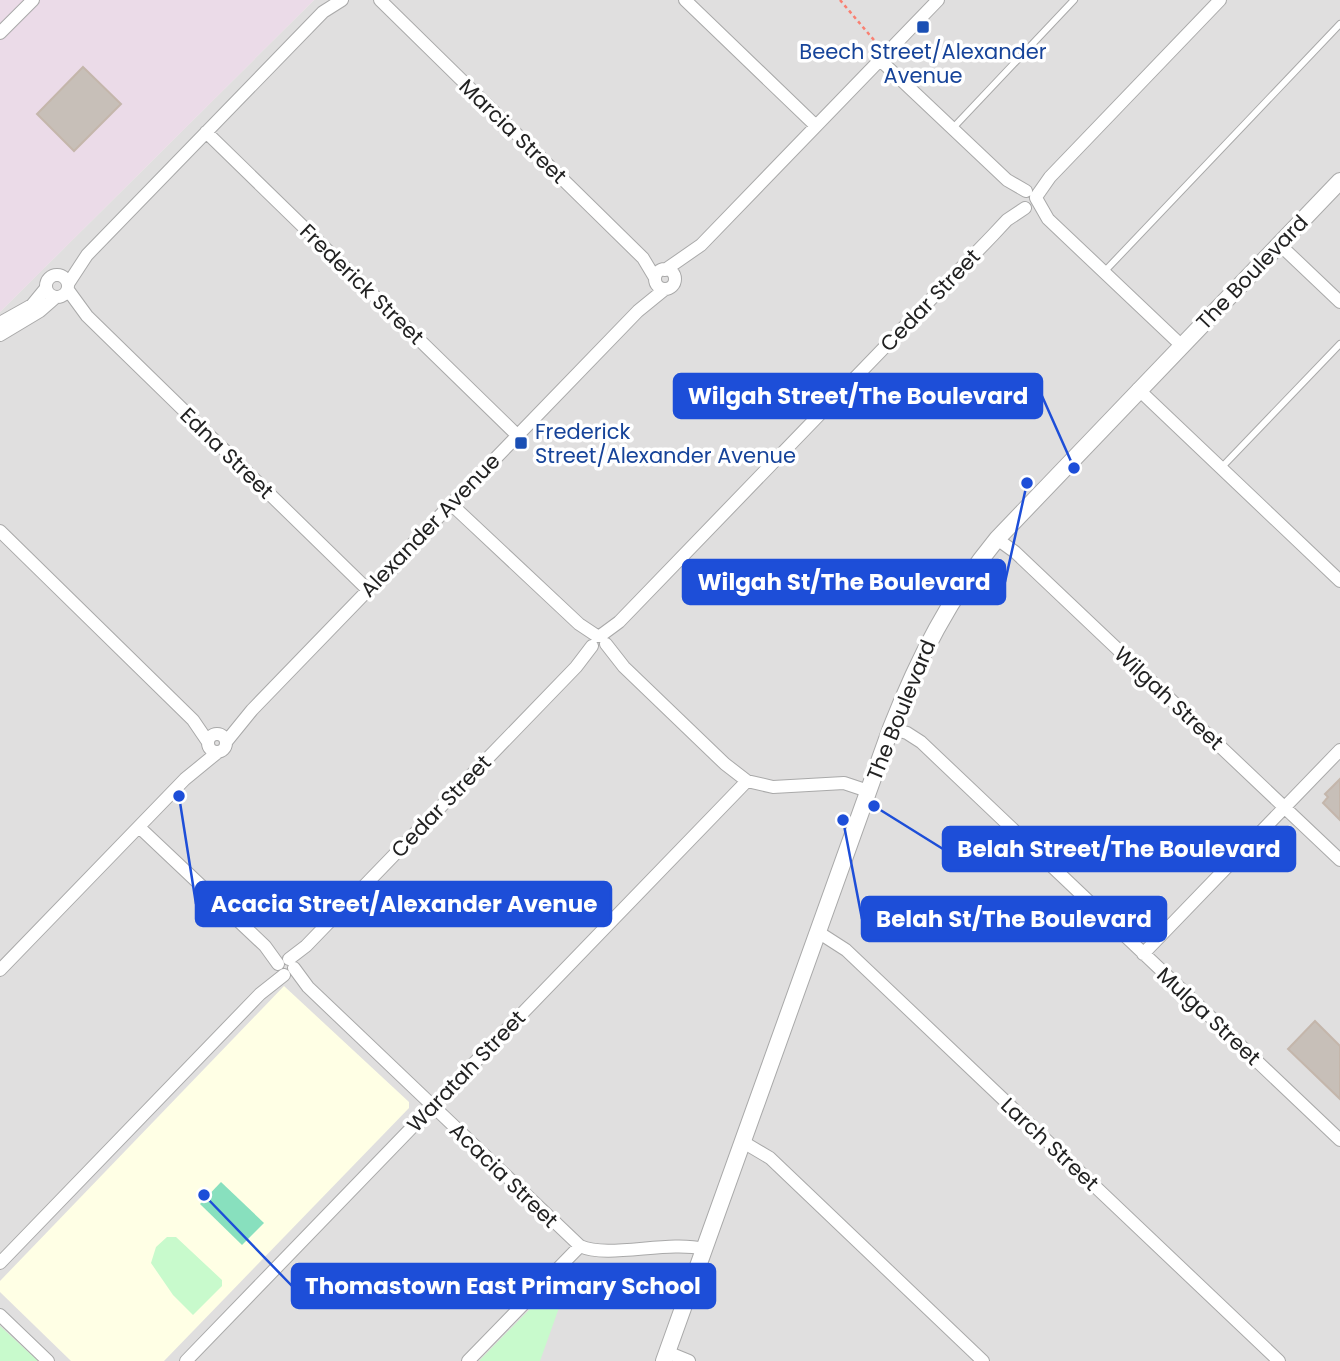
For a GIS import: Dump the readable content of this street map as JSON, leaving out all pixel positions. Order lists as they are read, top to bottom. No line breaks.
{"streets":{"street":["Marcia Street","The Boulevard","Frederick Street","Cedar Street","Edna Street","Alexander Avenue","Wilgah Street","Mulga Street","Waratah Street","Larch Street","Acacia Street"]},"crossings":[["Marcia Street","Alexander Avenue"],["The Boulevard","Wilgah Street"],["The Boulevard","Mulga Street"],["The Boulevard","Larch Street"],["Frederick Street","Alexander Avenue"],["Cedar Street","Acacia Street"],["Edna Street","Alexander Avenue"],["Alexander Avenue","Acacia Street"],["Waratah Street","Acacia Street"]],"places":{"transit":["Beech Street/Alexander Avenue","Frederick Street/Alexander Avenue"],"other":["Wilgah Street/The Boulevard","Wilgah St/The Boulevard","Acacia Street/Alexander Avenue","Belah Street/The Boulevard","Belah St/The Boulevard","Thomastown East Primary School"]}}
